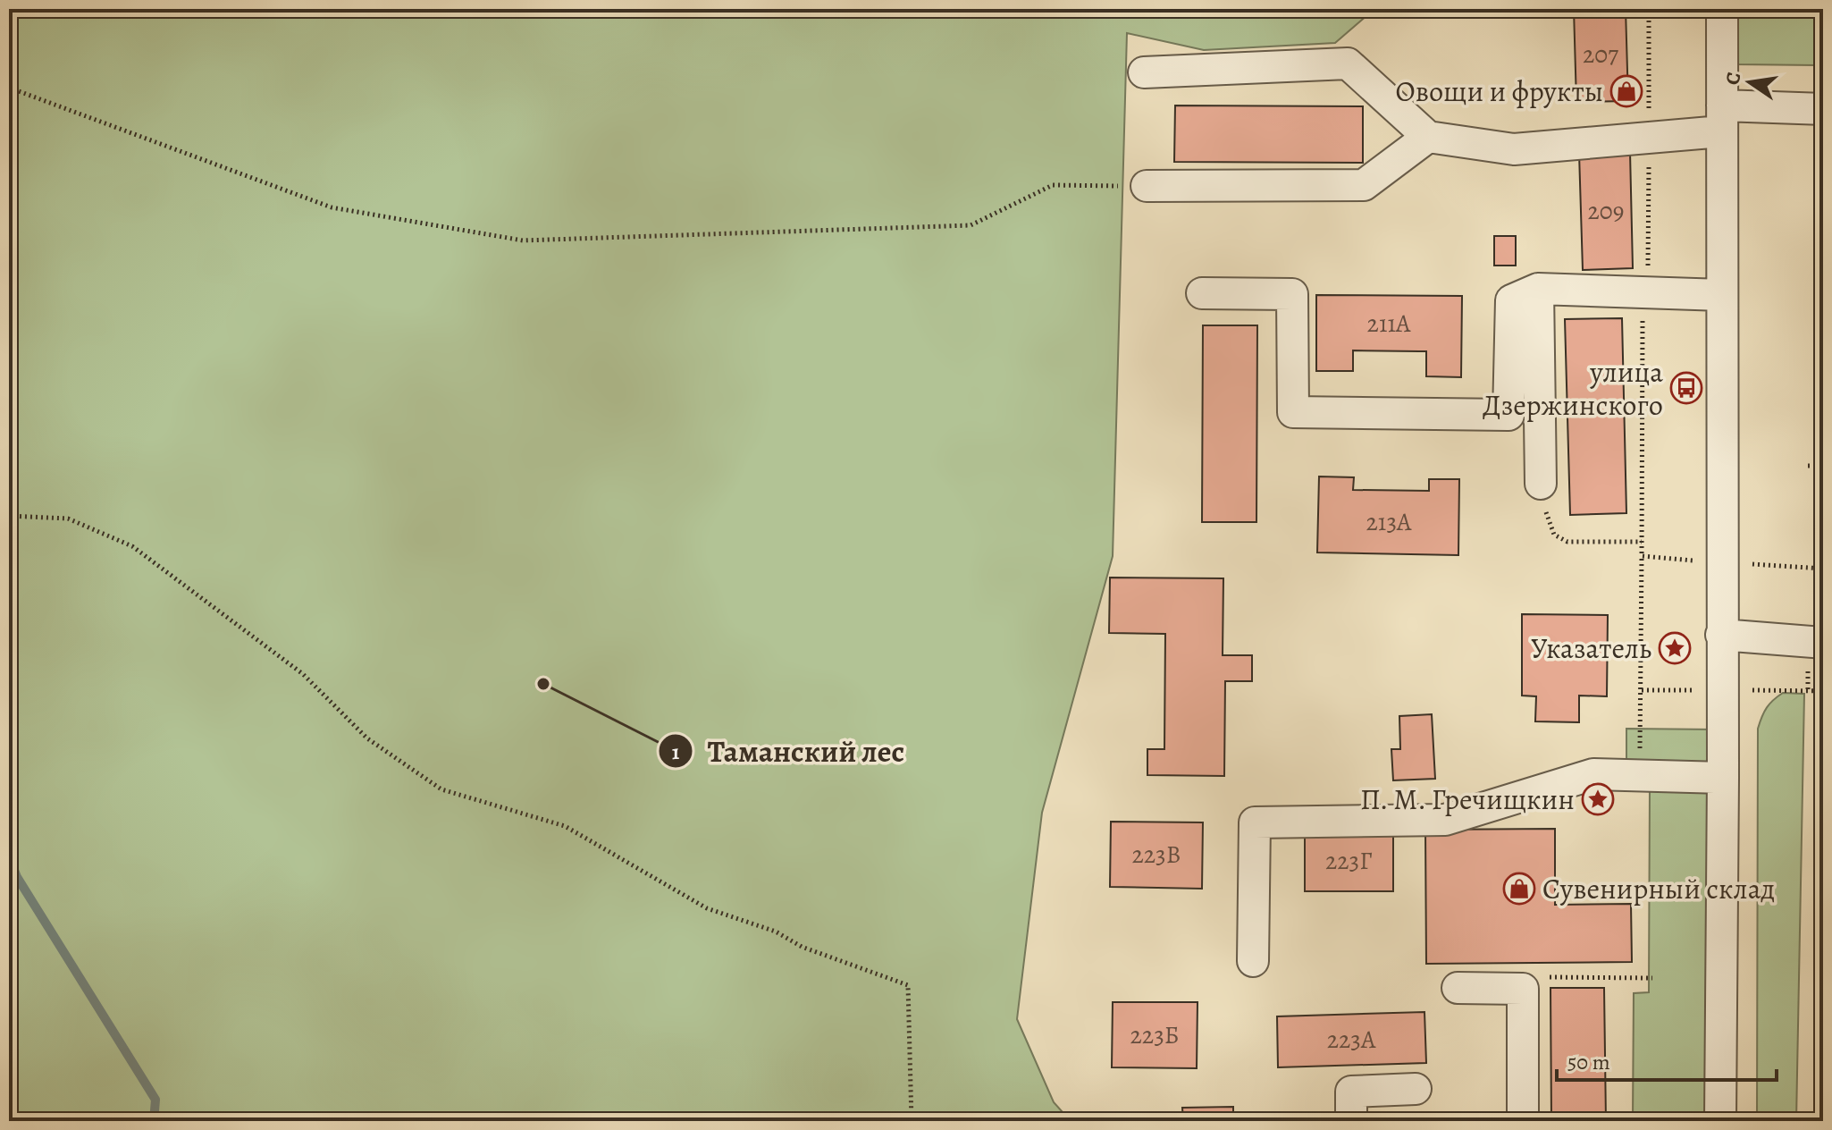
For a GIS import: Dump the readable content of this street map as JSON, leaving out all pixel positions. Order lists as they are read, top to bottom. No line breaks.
{"places":{"shop":["Овощи и фрукты","Сувенирный склад"],"bus stop":["улица Дзержинского"],"place":["Указатель","П. М. Гречищкин"],"other":["Таманский лес"]},"house_numbers":["207","209","211А","213А","223В","223Г","223Б","223А"],"scale_bar":"50 m","north":"left"}
